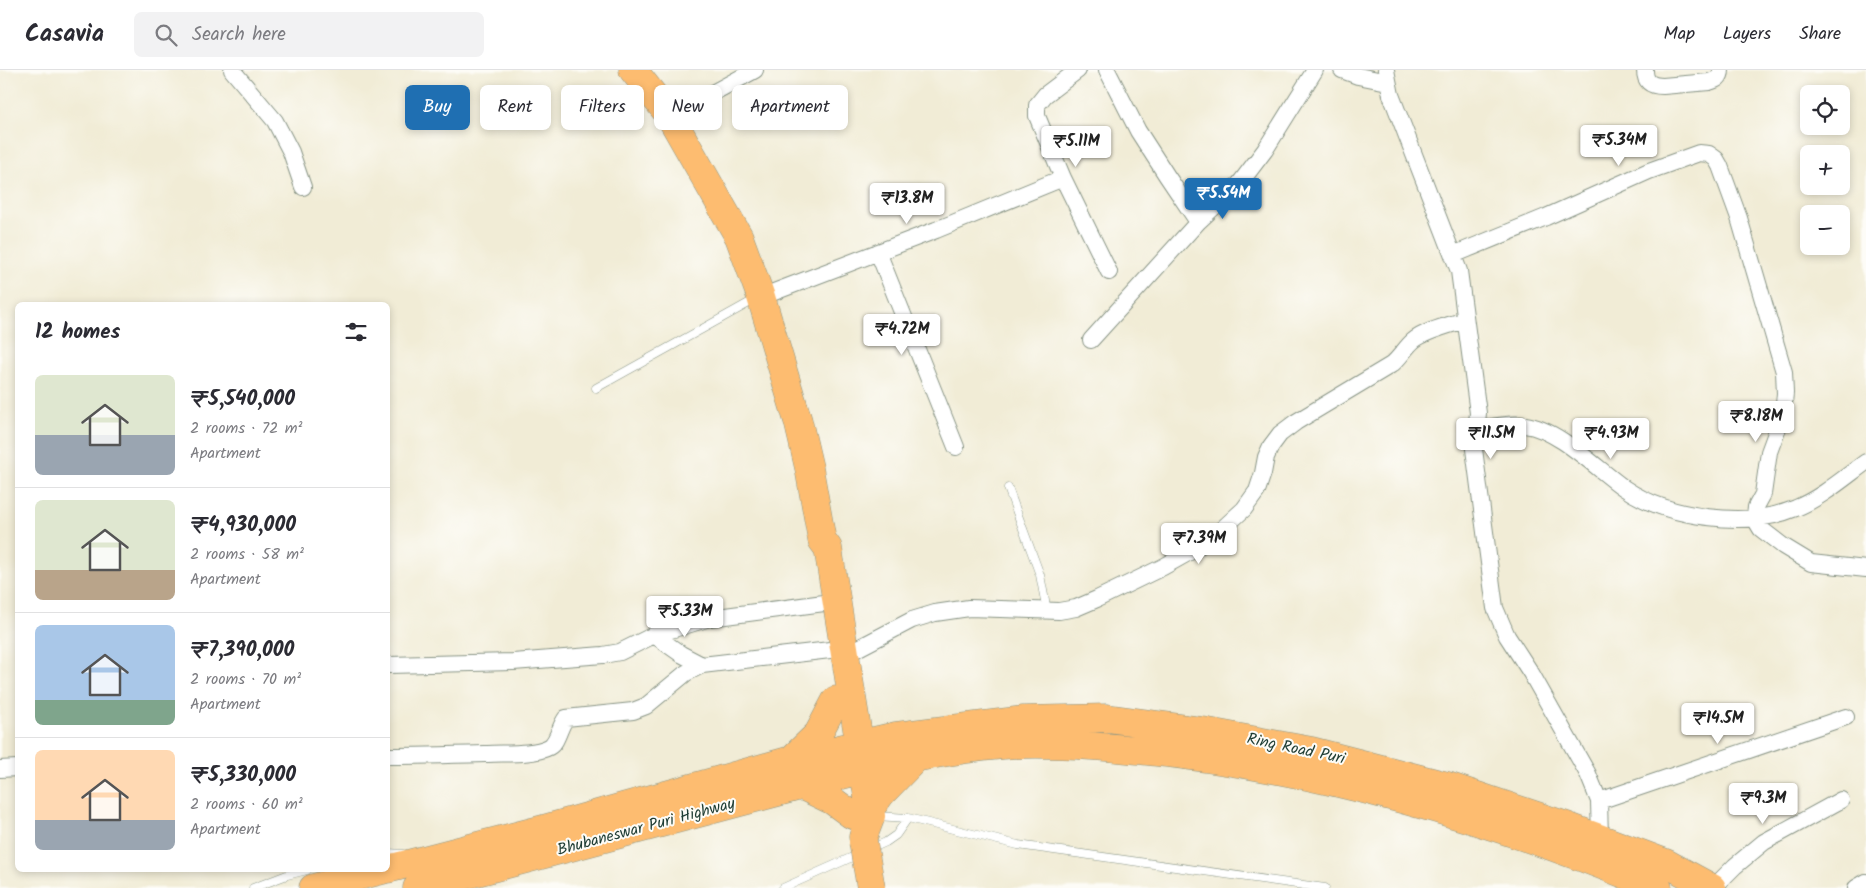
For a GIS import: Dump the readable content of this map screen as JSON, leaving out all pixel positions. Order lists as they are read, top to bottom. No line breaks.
{"streets":{"highway":["Ring Road Puri","Bhubaneswar Puri Highway"]},"crossings":[["Ring Road Puri","Bhubaneswar Puri Highway"]],"page":{"header":"Casavia","search":"Search here","nav":["Map","Layers","Share"],"map_buttons":["+","−"],"chip":["Buy","Rent","Filters","New","Apartment"],"price":["₹5.34M","₹5.11M","₹5.54M","₹13.8M","₹4.72M","₹8.18M","₹11.5M","₹4.93M","₹7.39M","₹5.33M","₹14.5M","₹9.3M"],"heading":"12 homes","list":[{"name":"₹5,540,000","note":"2 rooms · 72 m² · Apartment"},{"name":"₹4,930,000","note":"2 rooms · 58 m² · Apartment"},{"name":"₹7,390,000","note":"2 rooms · 70 m² · Apartment"},{"name":"₹5,330,000","note":"2 rooms · 60 m² · Apartment"}]}}
